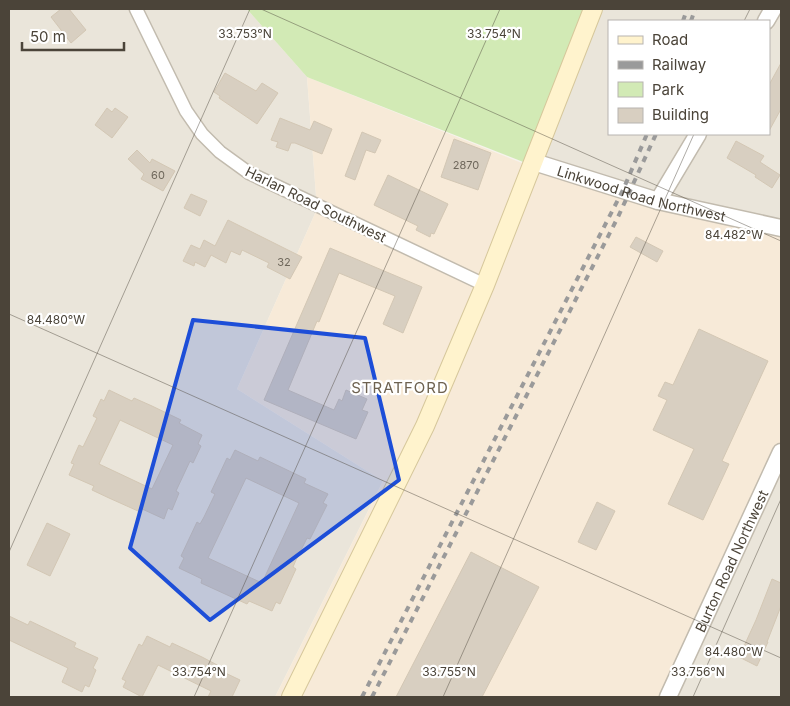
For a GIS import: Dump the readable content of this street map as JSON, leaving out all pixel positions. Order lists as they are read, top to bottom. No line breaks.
{"streets":{"street":["Linkwood Road Northwest","Harlan Road Southwest","Burton Road Northwest"]},"districts":["STRATFORD"],"house_numbers":["2870","60","32"],"legend":["Road","Railway","Park","Building"],"scale_bar":"50 m","coordinates":["33.753°N","33.754°N","84.482°W","84.480°W","33.755°N","33.756°N"]}
